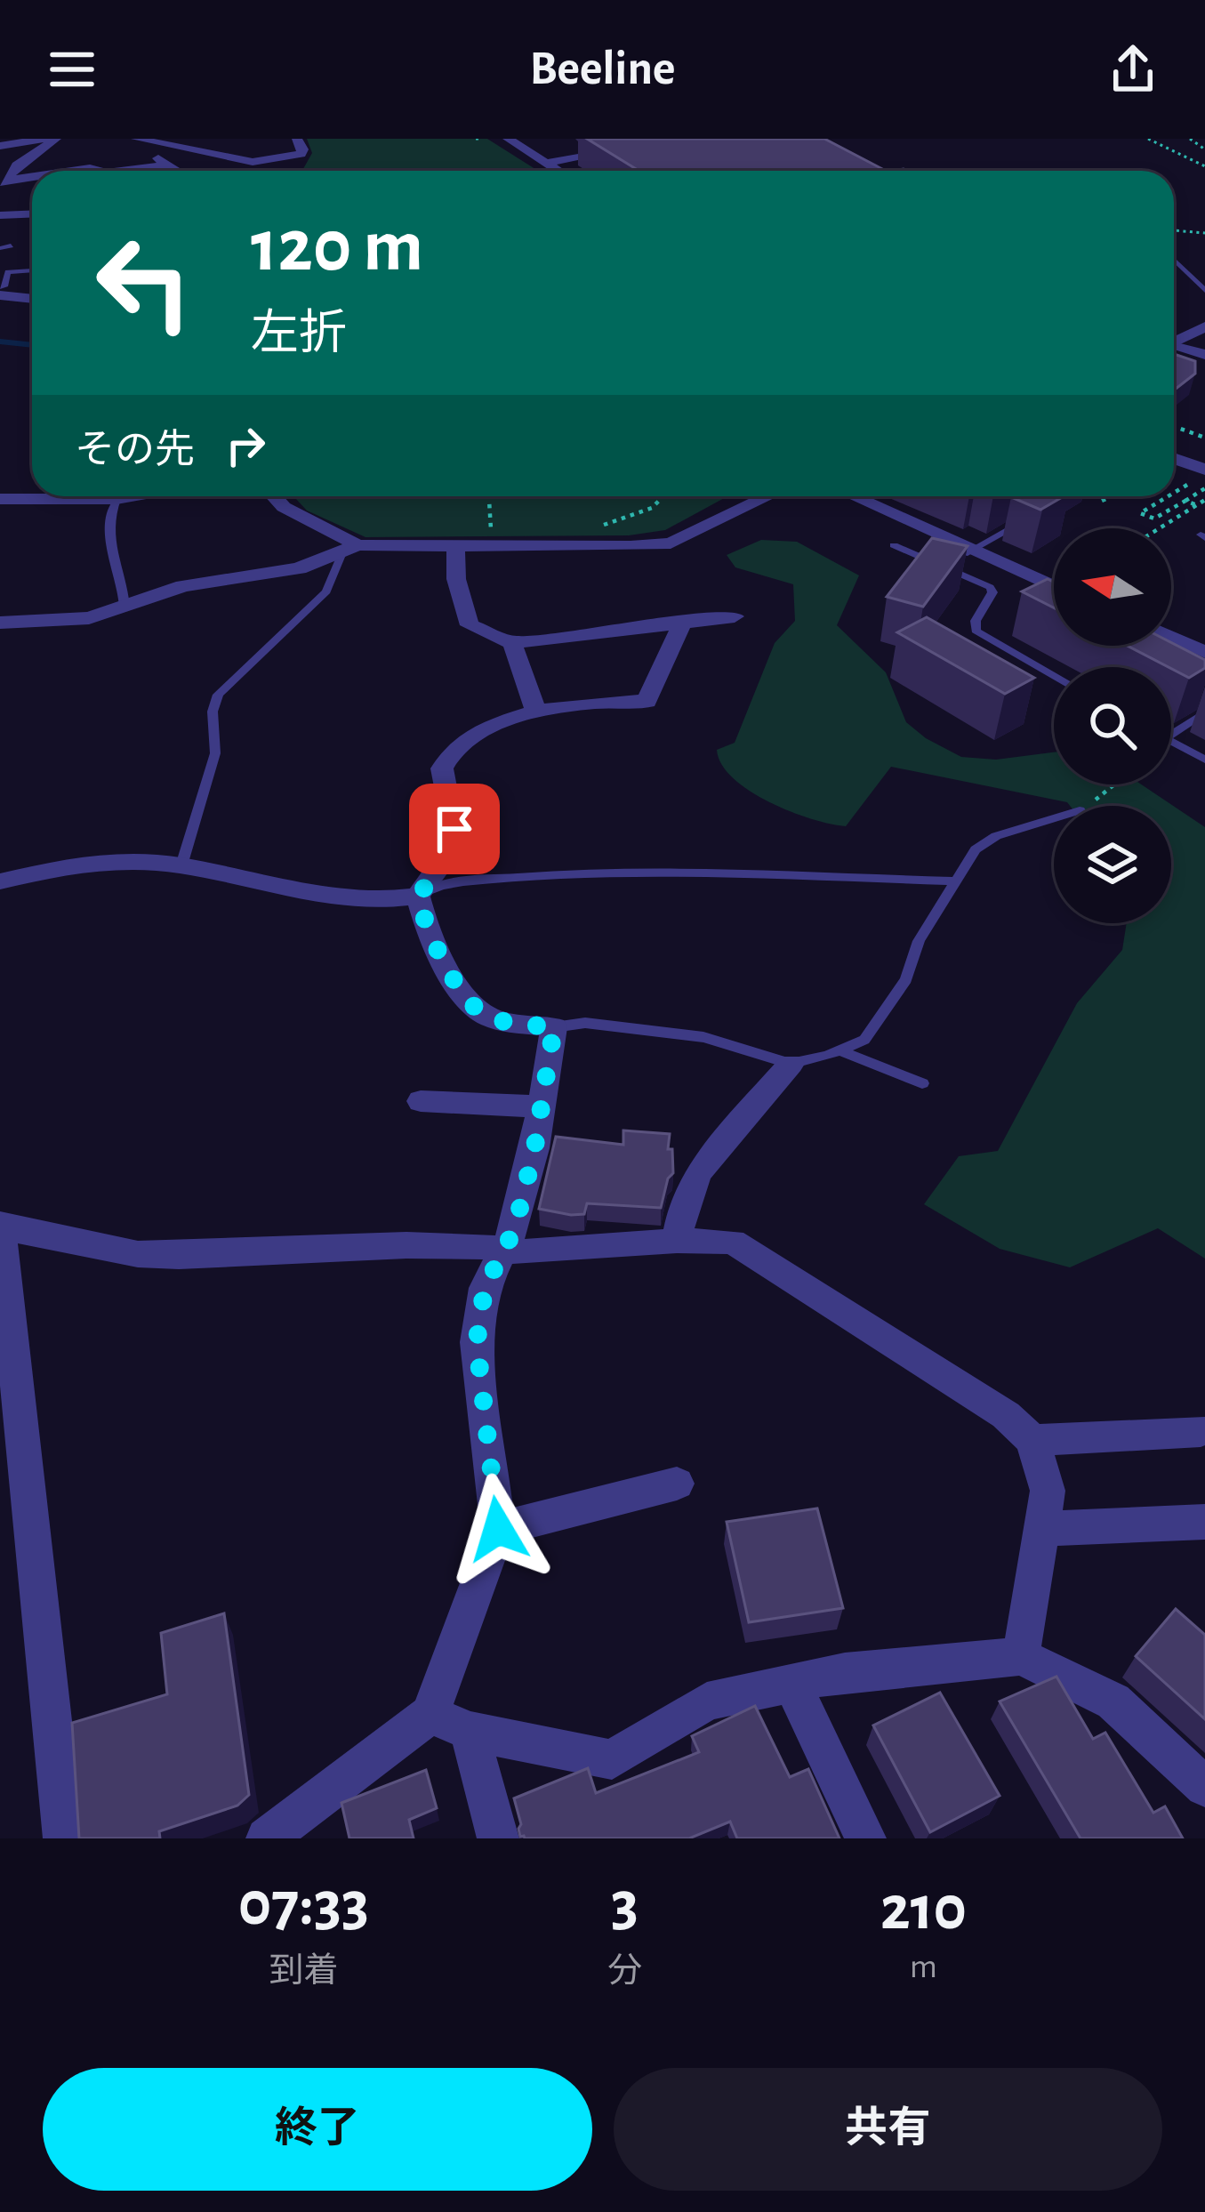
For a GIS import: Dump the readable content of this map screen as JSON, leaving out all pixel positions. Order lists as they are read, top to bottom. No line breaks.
{"north":"left","page":{"header":"Beeline","turn":["120 m","左折"],"then":"その先","eta":["07:33","到着","3","分","210","m"],"buttons":["終了","共有"]}}
